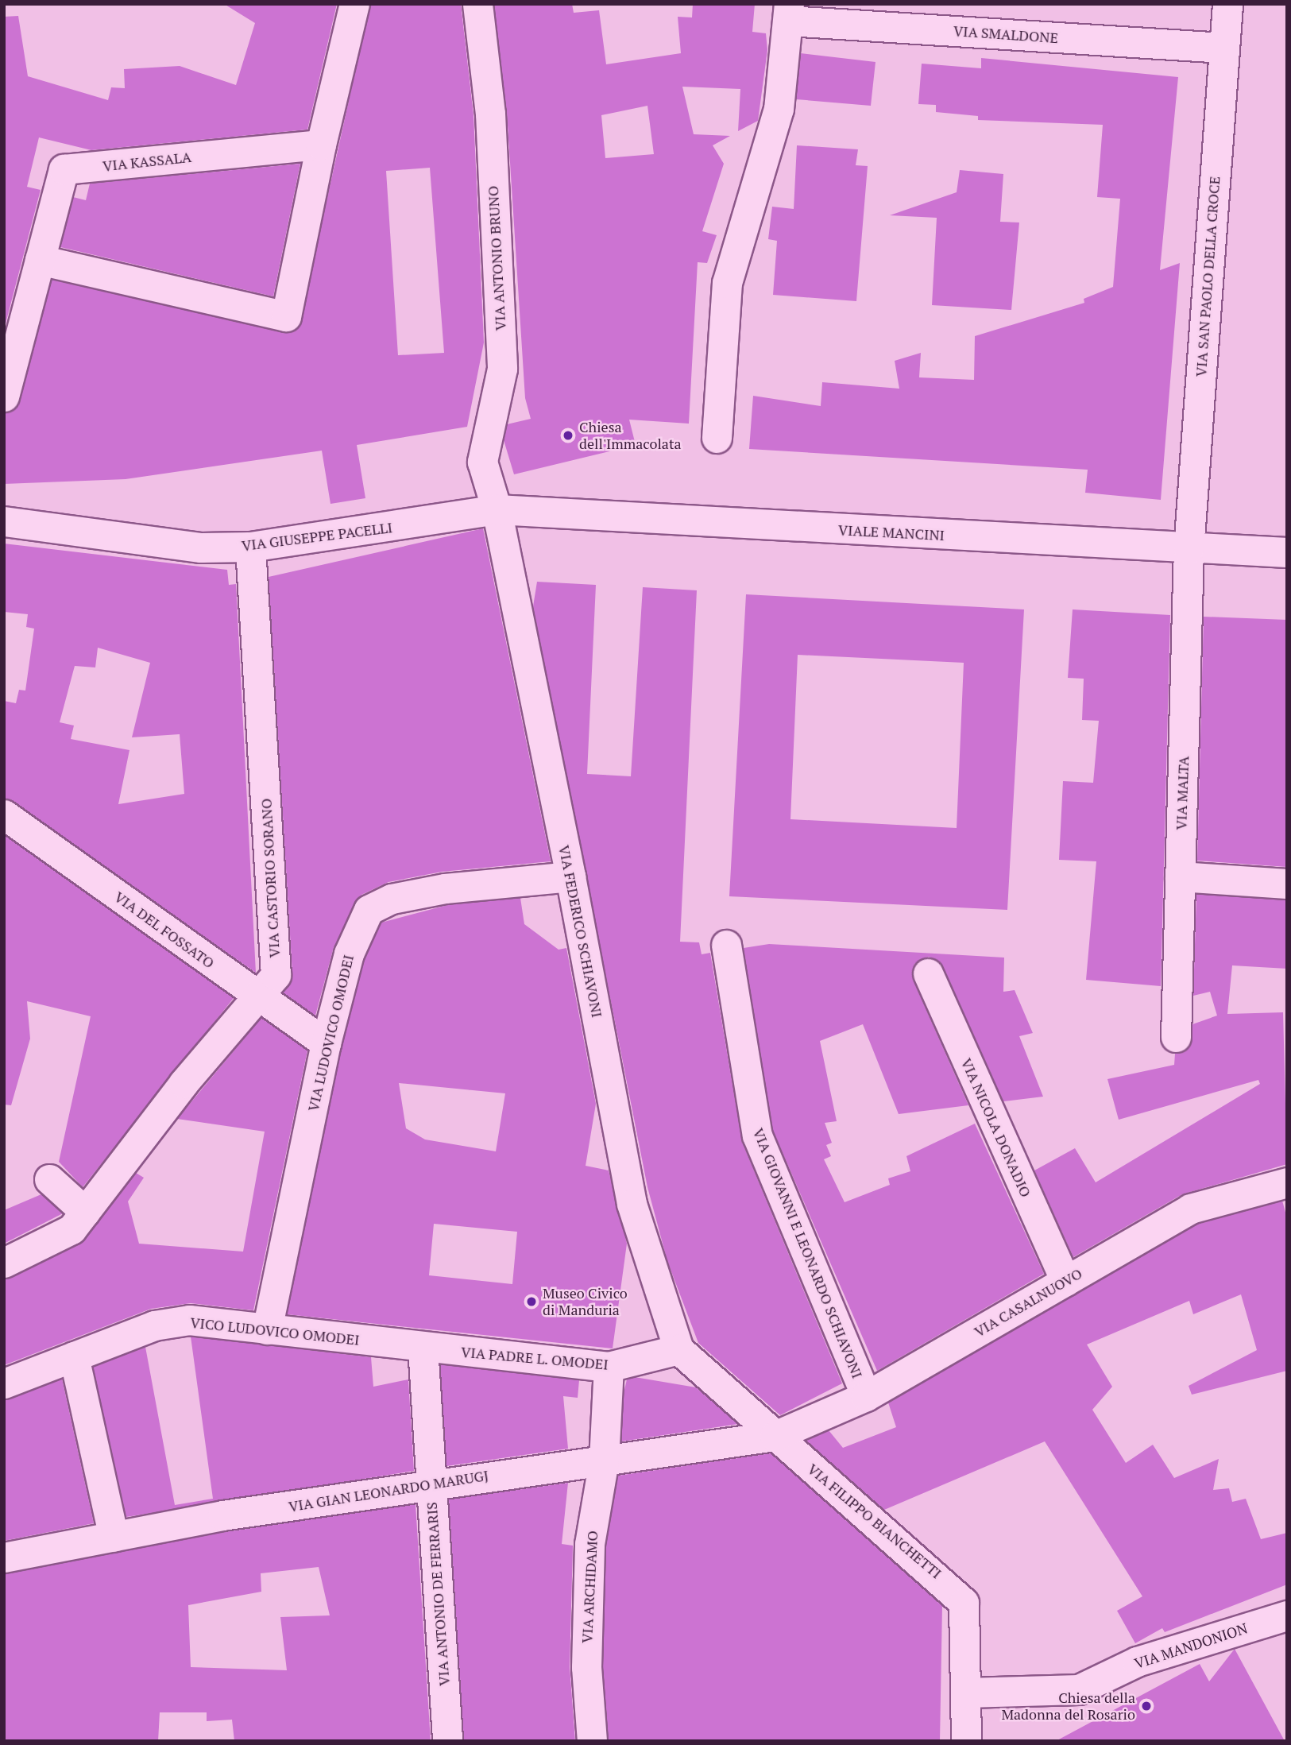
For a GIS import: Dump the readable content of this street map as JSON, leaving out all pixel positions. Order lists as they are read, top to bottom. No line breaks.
{"streets":{"street":["VIA SMALDONE","VIA KASSALA","VIA ANTONIO BRUNO","VIA SAN PAOLO DELLA CROCE","VIALE MANCINI","VIA GIUSEPPE PACELLI","VIA MALTA","VIA CASTORIO SORANO","VIA DEL FOSSATO","VIA FEDERICO SCHIAVONI","VIA LUDOVICO OMODEI","VIA NICOLA DONADIO","VIA GIOVANNI E LEONARDO SCHIAVONI","VIA CASALNUOVO","VICO LUDOVICO OMODEI","VIA PADRE L. OMODEI","VIA GIAN LEONARDO MARUGJ","VIA FILIPPO BIANCHETTI","VIA ARCHIDAMO","VIA ANTONIO DE FERRARIS","VIA MANDONION"]},"crossings":[["VIA SMALDONE","VIA SAN PAOLO DELLA CROCE"],["VIA ANTONIO BRUNO","VIALE MANCINI"],["VIA ANTONIO BRUNO","VIA GIUSEPPE PACELLI"],["VIA ANTONIO BRUNO","VIA FEDERICO SCHIAVONI"],["VIA SAN PAOLO DELLA CROCE","VIALE MANCINI"],["VIA SAN PAOLO DELLA CROCE","VIA MALTA"],["VIALE MANCINI","VIA GIUSEPPE PACELLI"],["VIALE MANCINI","VIA MALTA"],["VIALE MANCINI","VIA FEDERICO SCHIAVONI"],["VIA GIUSEPPE PACELLI","VIA CASTORIO SORANO"],["VIA GIUSEPPE PACELLI","VIA FEDERICO SCHIAVONI"],["VIA CASTORIO SORANO","VIA DEL FOSSATO"],["VIA DEL FOSSATO","VIA LUDOVICO OMODEI"],["VIA FEDERICO SCHIAVONI","VIA LUDOVICO OMODEI"],["VIA FEDERICO SCHIAVONI","VIA PADRE L. OMODEI"],["VIA FEDERICO SCHIAVONI","VIA FILIPPO BIANCHETTI"],["VIA LUDOVICO OMODEI","VICO LUDOVICO OMODEI"],["VIA NICOLA DONADIO","VIA CASALNUOVO"],["VIA GIOVANNI E LEONARDO SCHIAVONI","VIA CASALNUOVO"],["VIA CASALNUOVO","VIA GIAN LEONARDO MARUGJ"],["VIA CASALNUOVO","VIA FILIPPO BIANCHETTI"],["VICO LUDOVICO OMODEI","VIA PADRE L. OMODEI"],["VICO LUDOVICO OMODEI","VIA ANTONIO DE FERRARIS"],["VIA PADRE L. OMODEI","VIA FILIPPO BIANCHETTI"],["VIA PADRE L. OMODEI","VIA ARCHIDAMO"],["VIA PADRE L. OMODEI","VIA ANTONIO DE FERRARIS"],["VIA GIAN LEONARDO MARUGJ","VIA FILIPPO BIANCHETTI"],["VIA GIAN LEONARDO MARUGJ","VIA ARCHIDAMO"],["VIA GIAN LEONARDO MARUGJ","VIA ANTONIO DE FERRARIS"],["VIA FILIPPO BIANCHETTI","VIA MANDONION"]],"places":["Chiesa dell'Immacolata","Museo Civico di Manduria","Chiesa della Madonna del Rosario"]}
